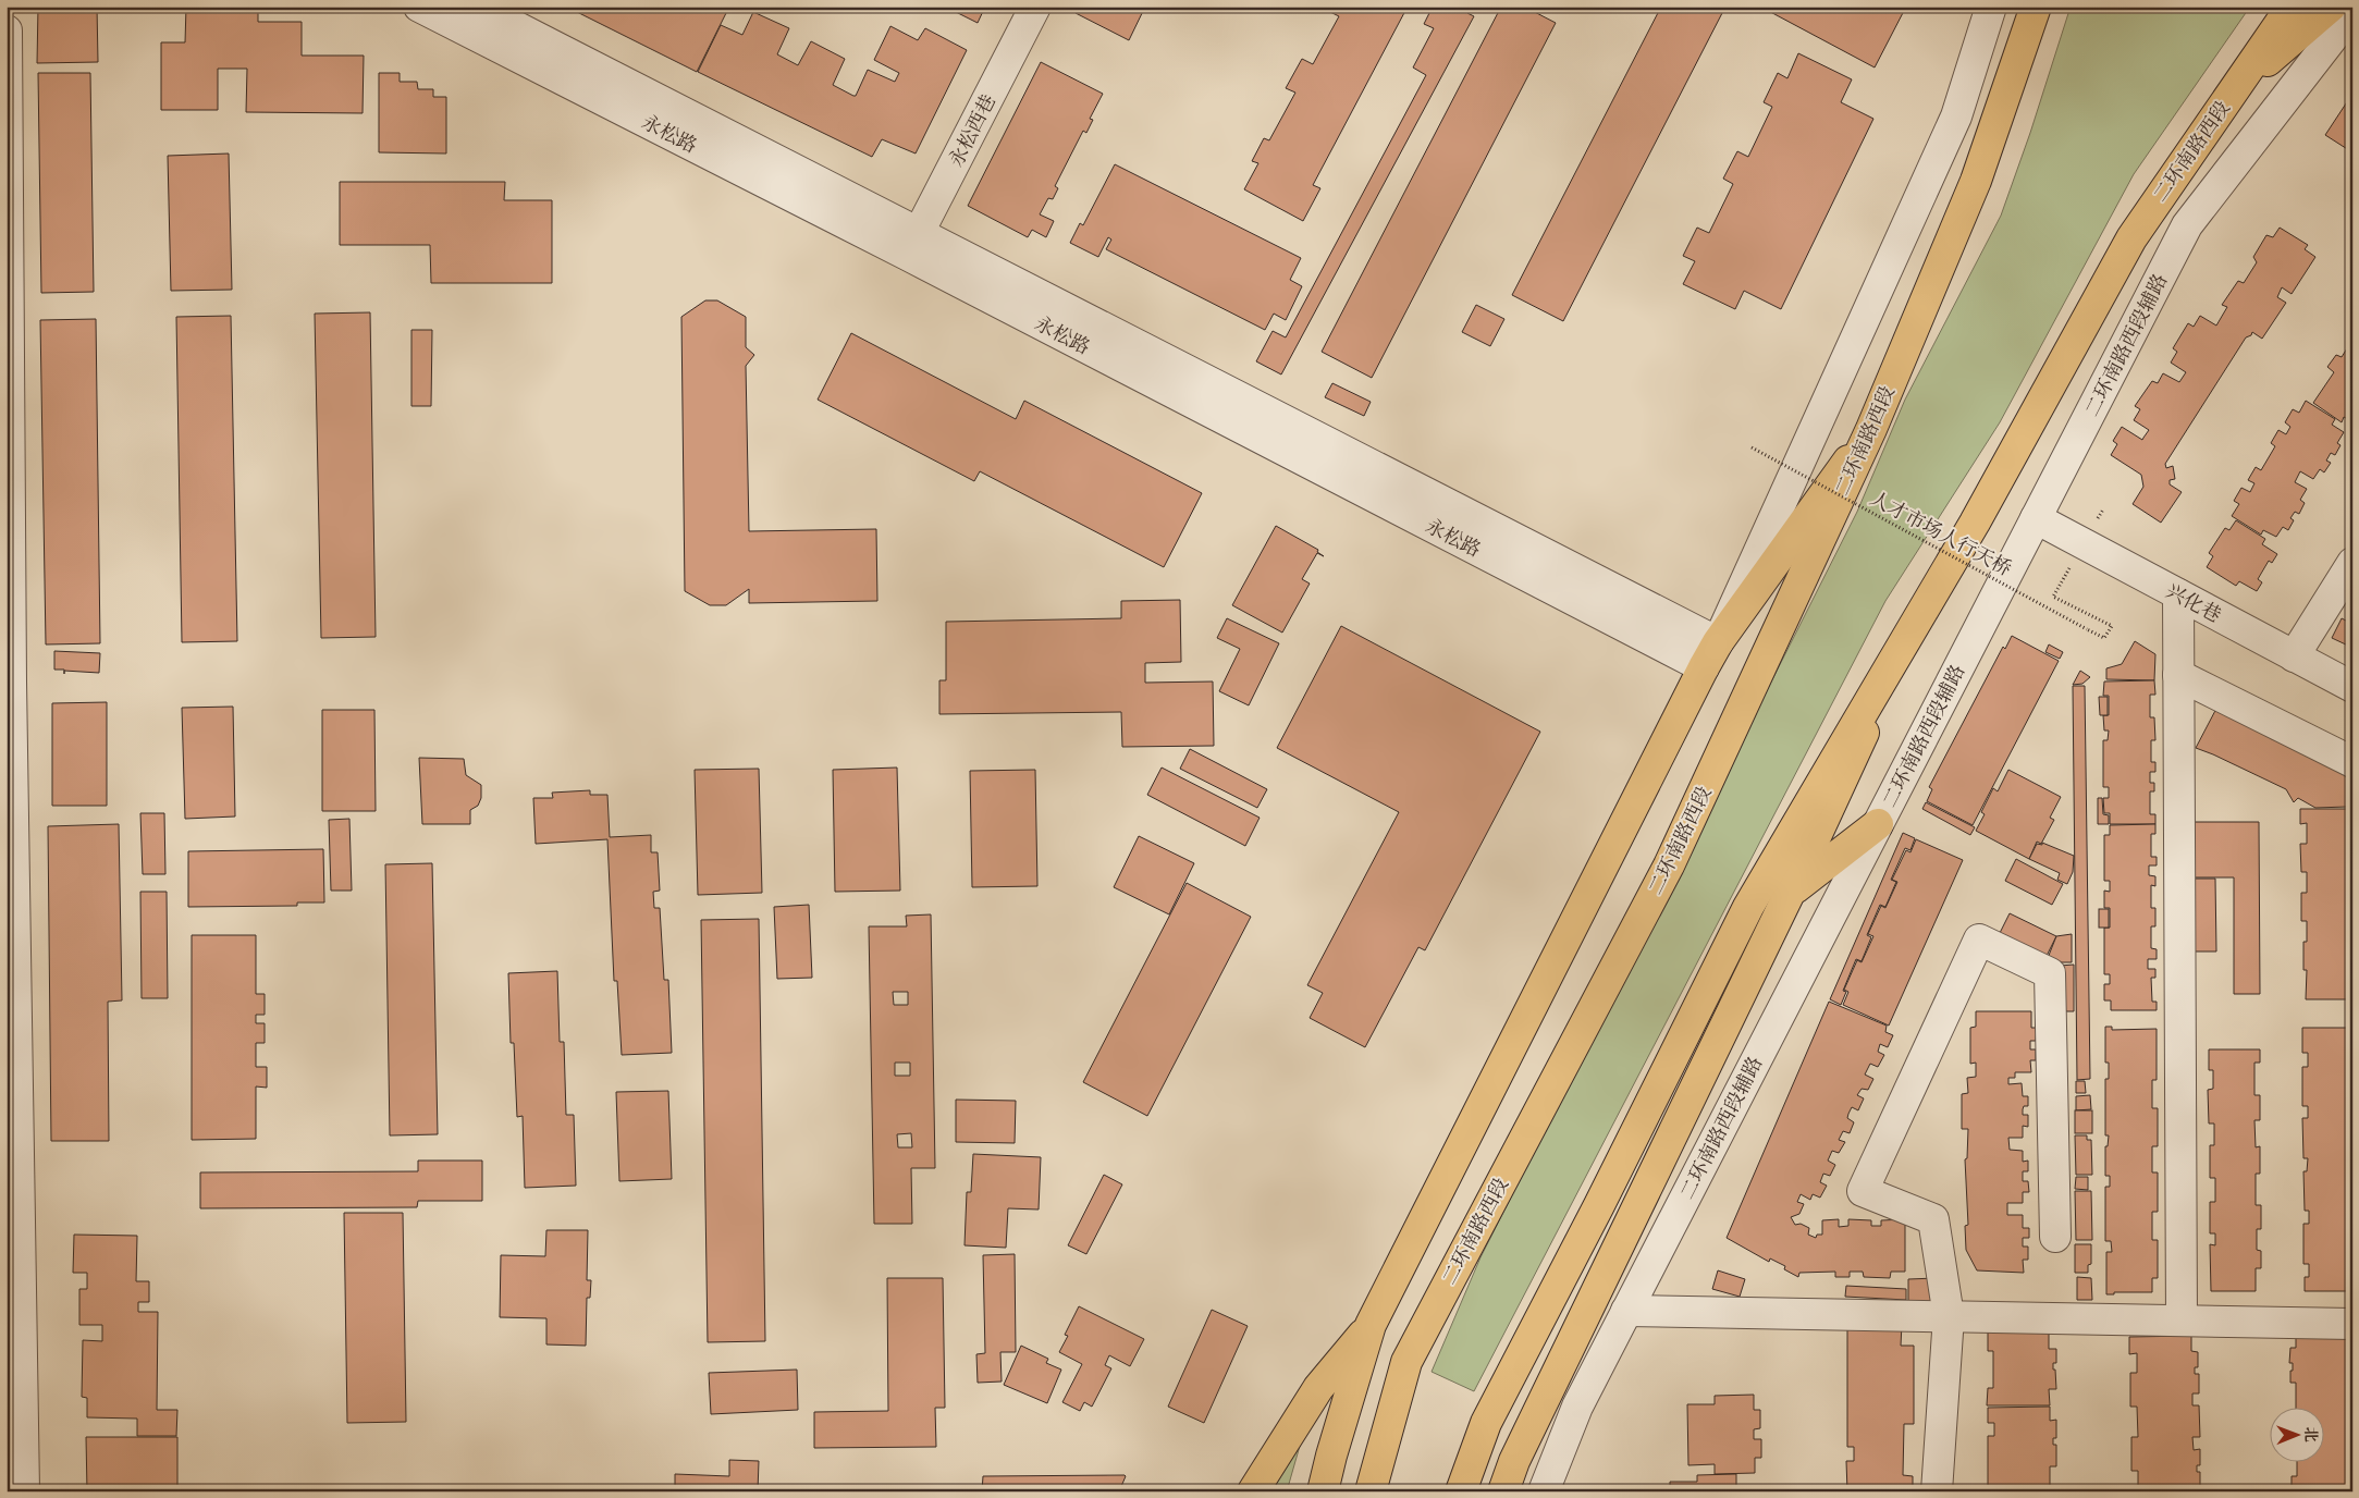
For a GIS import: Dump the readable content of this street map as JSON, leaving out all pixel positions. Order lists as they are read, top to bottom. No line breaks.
{"streets":{"main road":["二环南路西段"],"street":["永松西巷","永松路","二环南路西段辅路","兴化巷"],"path":["人才市场人行天桥"]},"crossings":[["永松西巷","永松路"],["二环南路西段辅路","兴化巷"],["人才市场人行天桥","兴化巷"]],"north":"right"}
